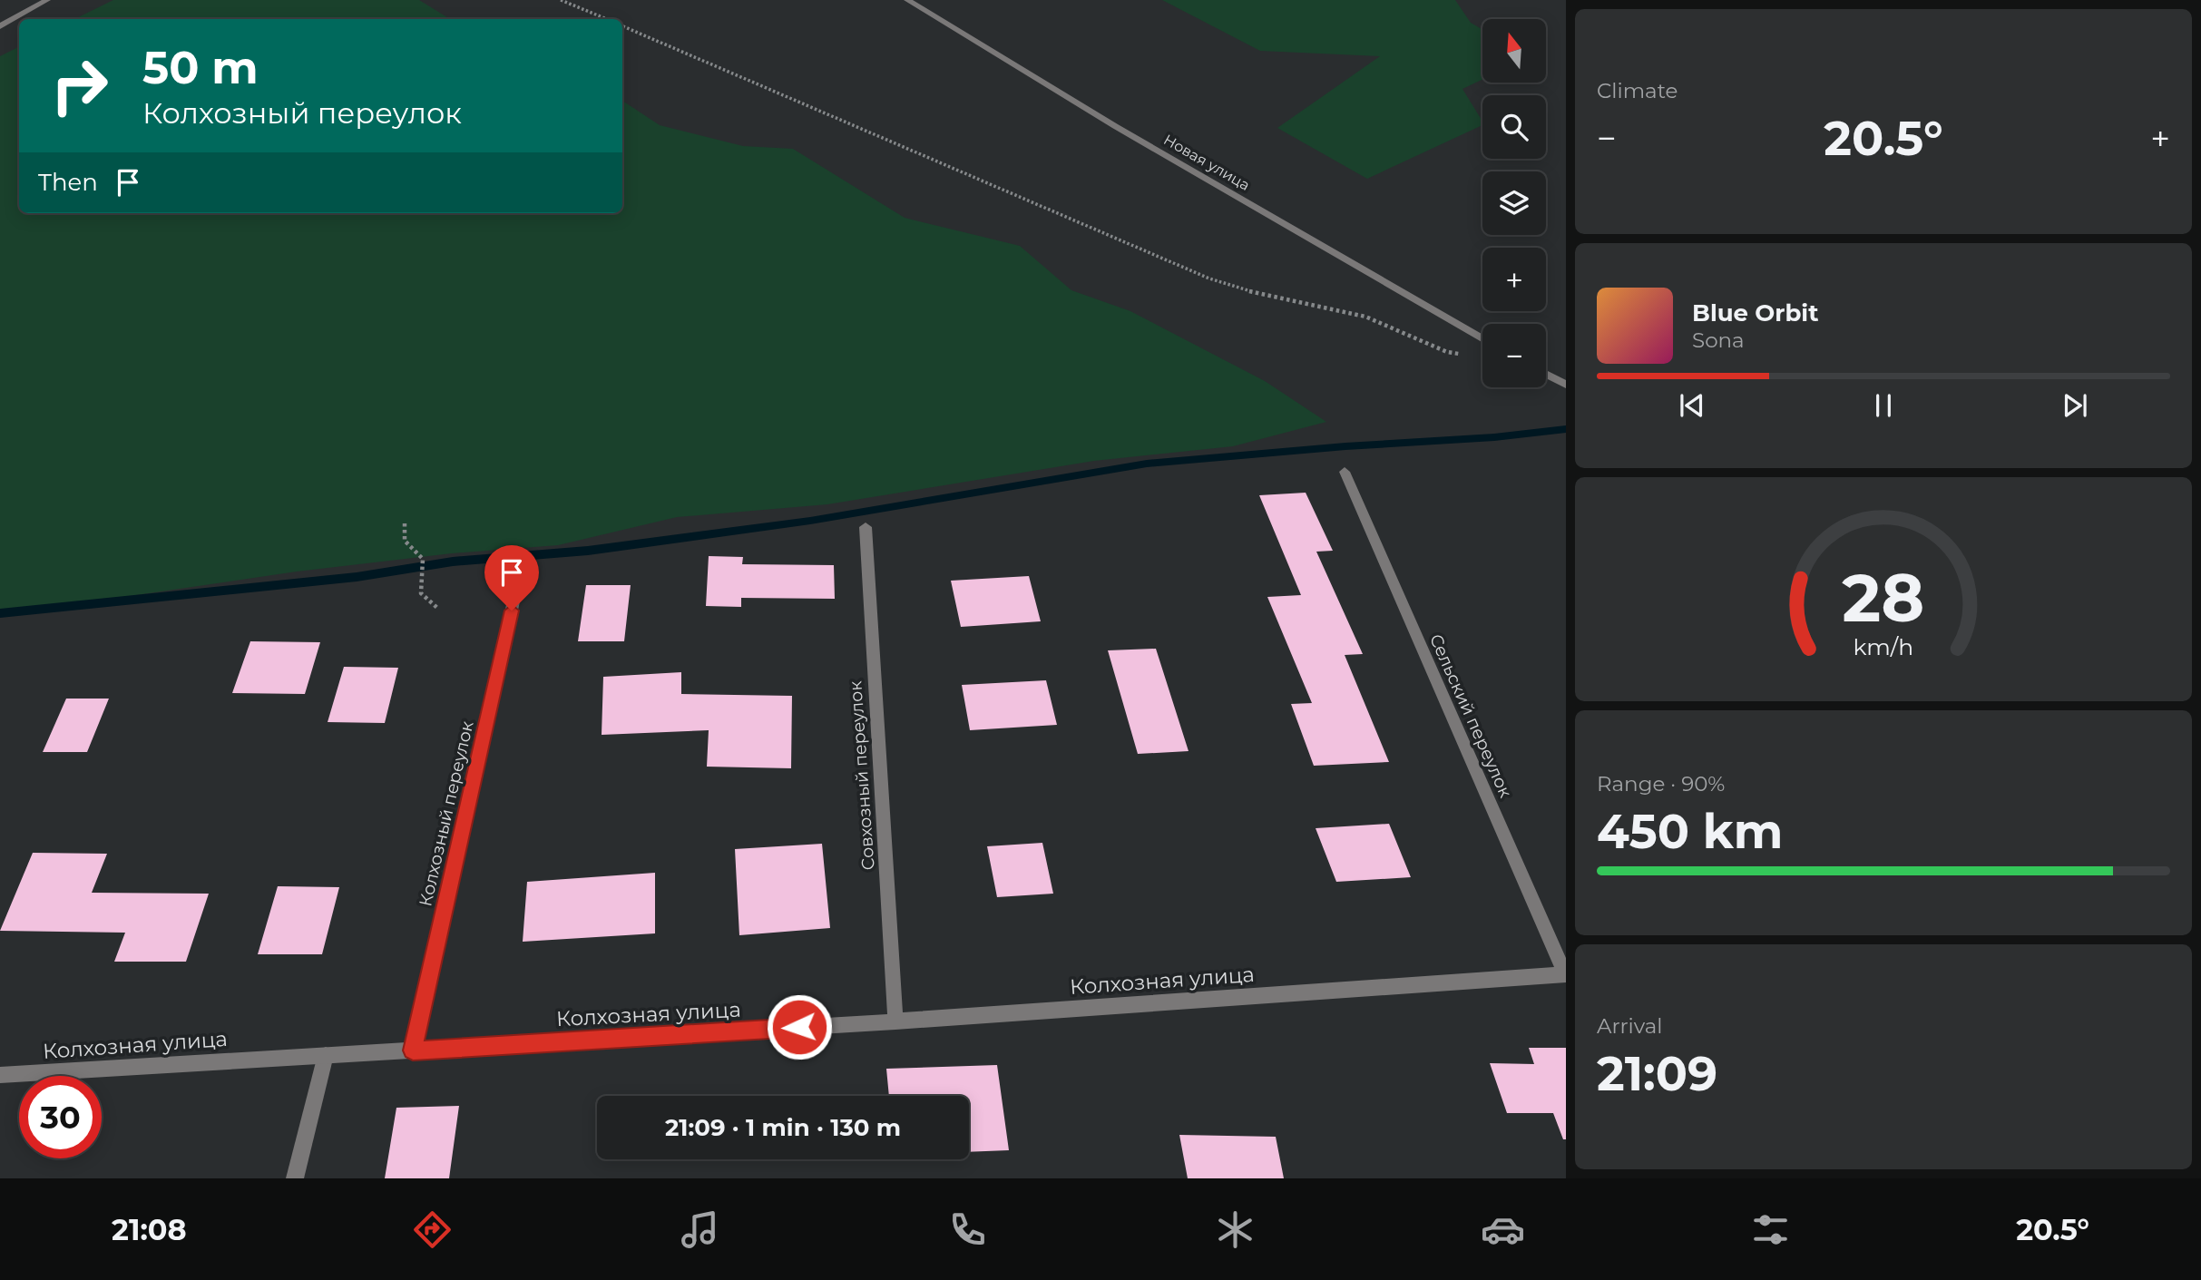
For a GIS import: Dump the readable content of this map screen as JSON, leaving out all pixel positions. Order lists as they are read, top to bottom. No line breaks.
{"streets":{"street":["Новая улица","Сельский переулок","Совхозный переулок","Колхозный переулок","Колхозная улица"]},"crossings":[["Сельский переулок","Колхозная улица"],["Совхозный переулок","Колхозная улица"],["Колхозный переулок","Колхозная улица"]],"north":"top","page":{"tile":["Climate",["Range · 90%","450 km"],["Arrival","21:09"]],"map_buttons":["+","−"],"turn":["50 m","Колхозный переулок"],"heat":["−","20.5°","+"],"then":"Then","song":["Blue Orbit","Sona"],"limit":"30","trip":"21:09 · 1 min · 130 m","tabs":["21:08","20.5°"],"gauge":["28","km/h"]}}
